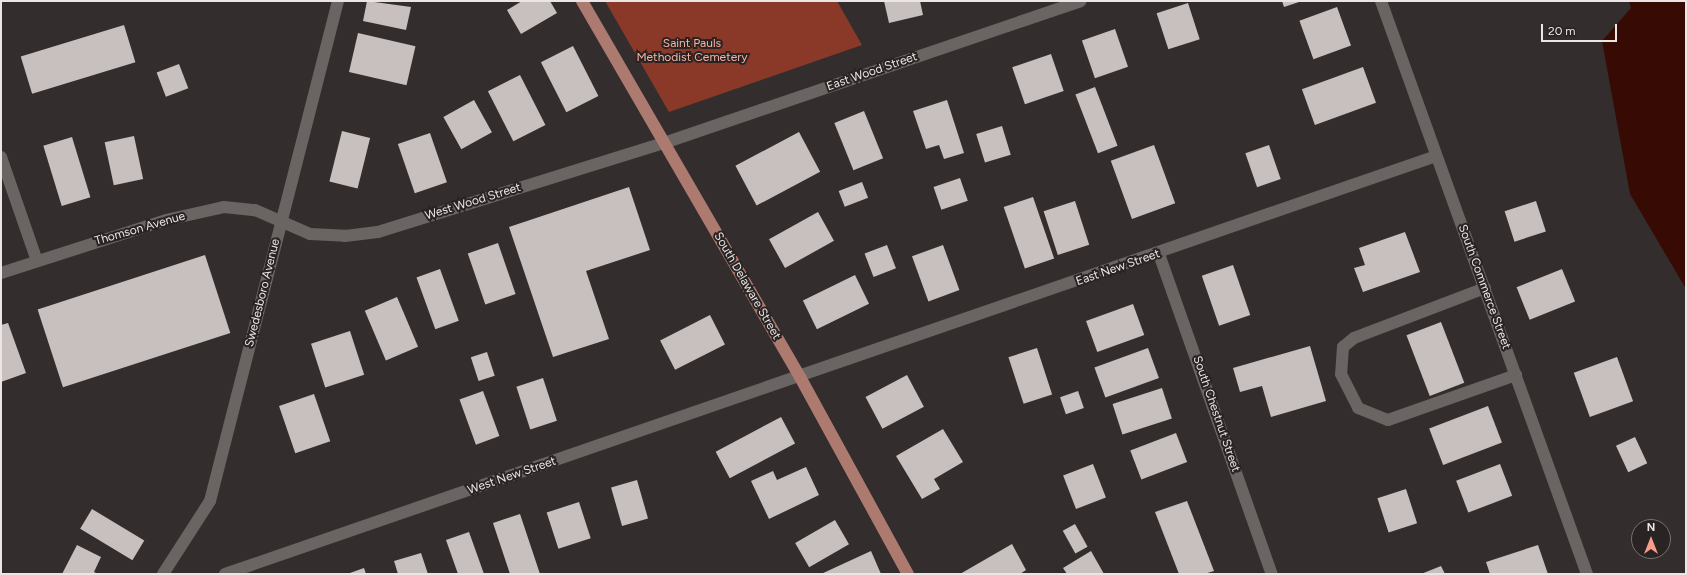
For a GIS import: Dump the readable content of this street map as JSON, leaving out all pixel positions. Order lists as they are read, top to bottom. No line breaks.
{"streets":{"main road":["South Delaware Street"],"street":["East Wood Street","West Wood Street","Thomson Avenue","East New Street","South Commerce Street","Swedesboro Avenue","South Chestnut Street","West New Street"]},"crossings":[["East Wood Street","West Wood Street"],["East Wood Street","South Delaware Street"],["West Wood Street","Thomson Avenue"],["West Wood Street","South Delaware Street"],["West Wood Street","Swedesboro Avenue"],["Thomson Avenue","Swedesboro Avenue"],["East New Street","South Delaware Street"],["East New Street","South Commerce Street"],["East New Street","South Chestnut Street"],["East New Street","West New Street"],["South Delaware Street","West New Street"]],"parks":["Saint Pauls Methodist Cemetery"],"scale_bar":"20 m","north":"top"}
